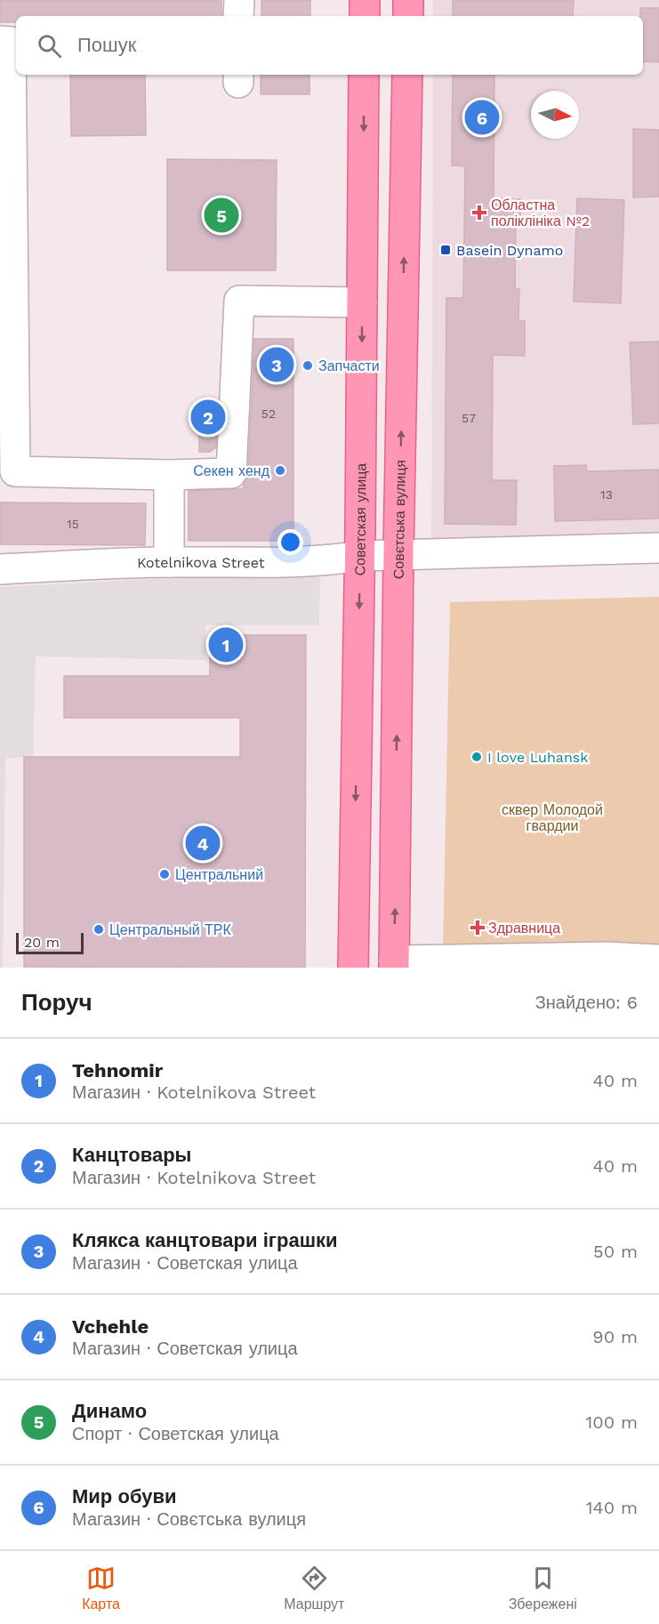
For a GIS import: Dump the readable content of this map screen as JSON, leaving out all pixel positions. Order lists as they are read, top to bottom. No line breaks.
{"streets":{"main road":["Совєтська вулиця","Советская улица"],"street":["Kotelnikova Street"]},"crossings":[["Совєтська вулиця","Kotelnikova Street"],["Советская улица","Kotelnikova Street"]],"one_way":["Совєтська вулиця","Советская улица"],"parks":["сквер Молодой гвардии"],"places":{"health":["Областна поліклініка №2","Здравница"],"transit":["Basein Dynamo"],"other":["Запчасти","Секен хенд","I love Luhansk","Центральний","Центральный ТРК"]},"house_numbers":["52","57","13","15"],"scale_bar":"20 m","north":"right","page":{"search":"Пошук","pins":["6","5","3","2","1","4"],"scale":"20 m","heading":["Поруч","Знайдено: 6"],"list":[{"mark":"1","name":"Tehnomir","note":"Магазин · Kotelnikova Street","value":"40 m"},{"mark":"2","name":"Канцтовары","note":"Магазин · Kotelnikova Street","value":"40 m"},{"mark":"3","name":"Клякса канцтовари іграшки","note":"Магазин · Советская улица","value":"50 m"},{"mark":"4","name":"Vchehle","note":"Магазин · Советская улица","value":"90 m"},{"mark":"5","name":"Динамо","note":"Спорт · Советская улица","value":"100 m"},{"mark":"6","name":"Мир обуви","note":"Магазин · Совєтська вулиця","value":"140 m"}],"nav":["Карта","Маршрут","Збережені"]}}
